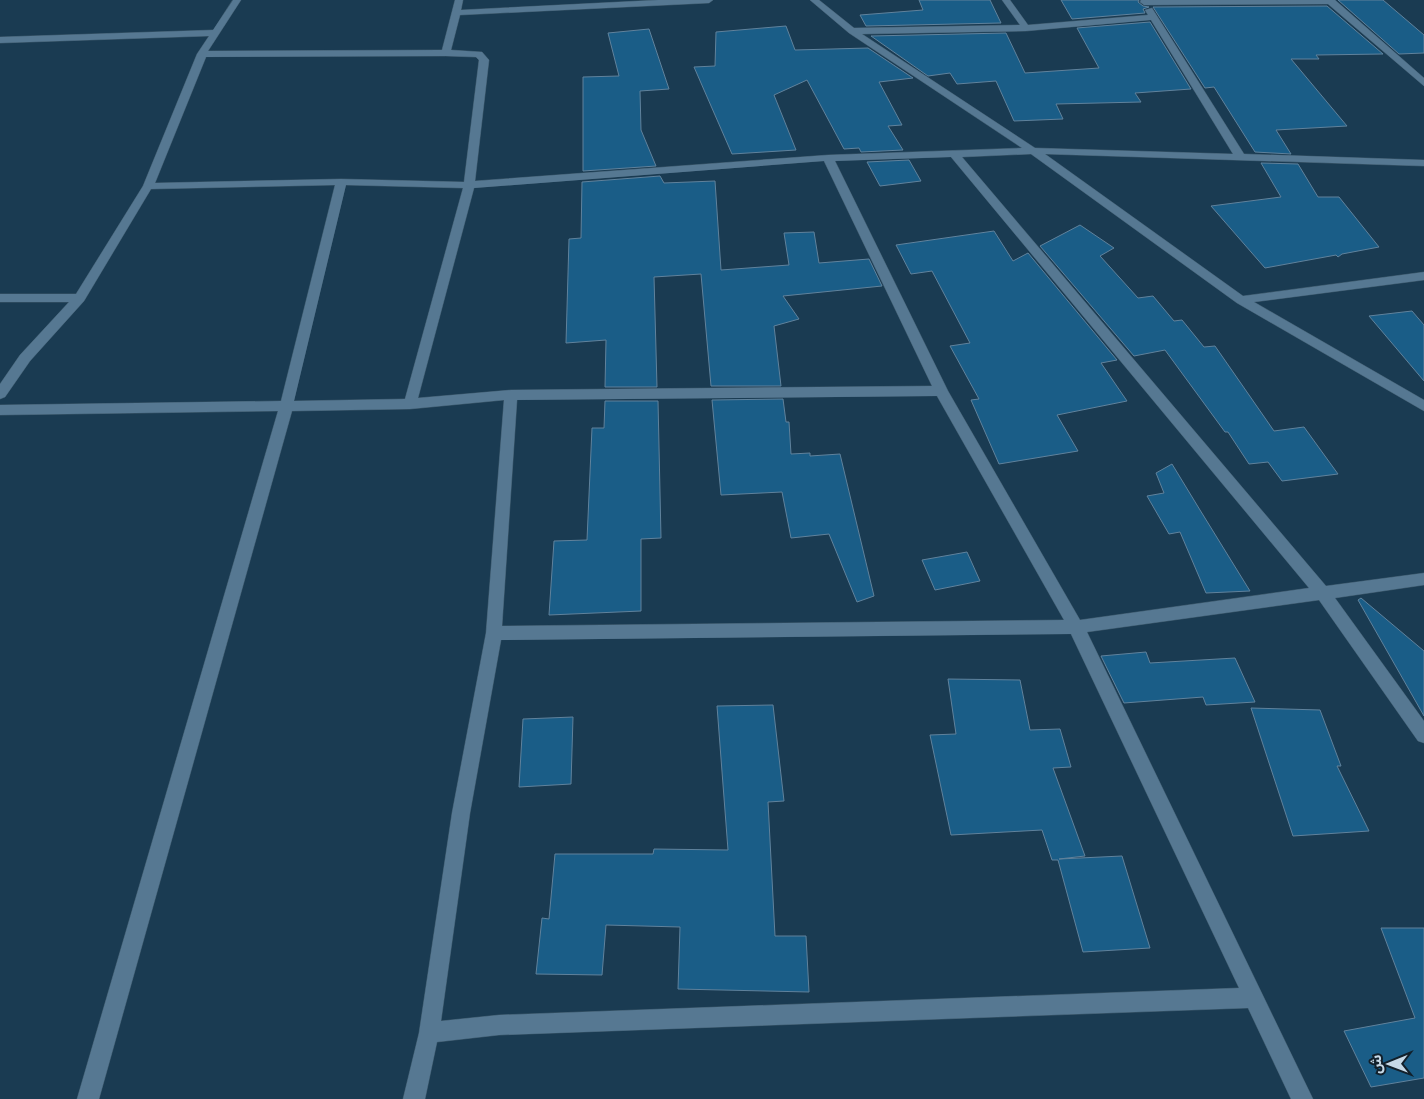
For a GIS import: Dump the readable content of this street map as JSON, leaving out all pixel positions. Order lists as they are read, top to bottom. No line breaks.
{"north":"left"}
